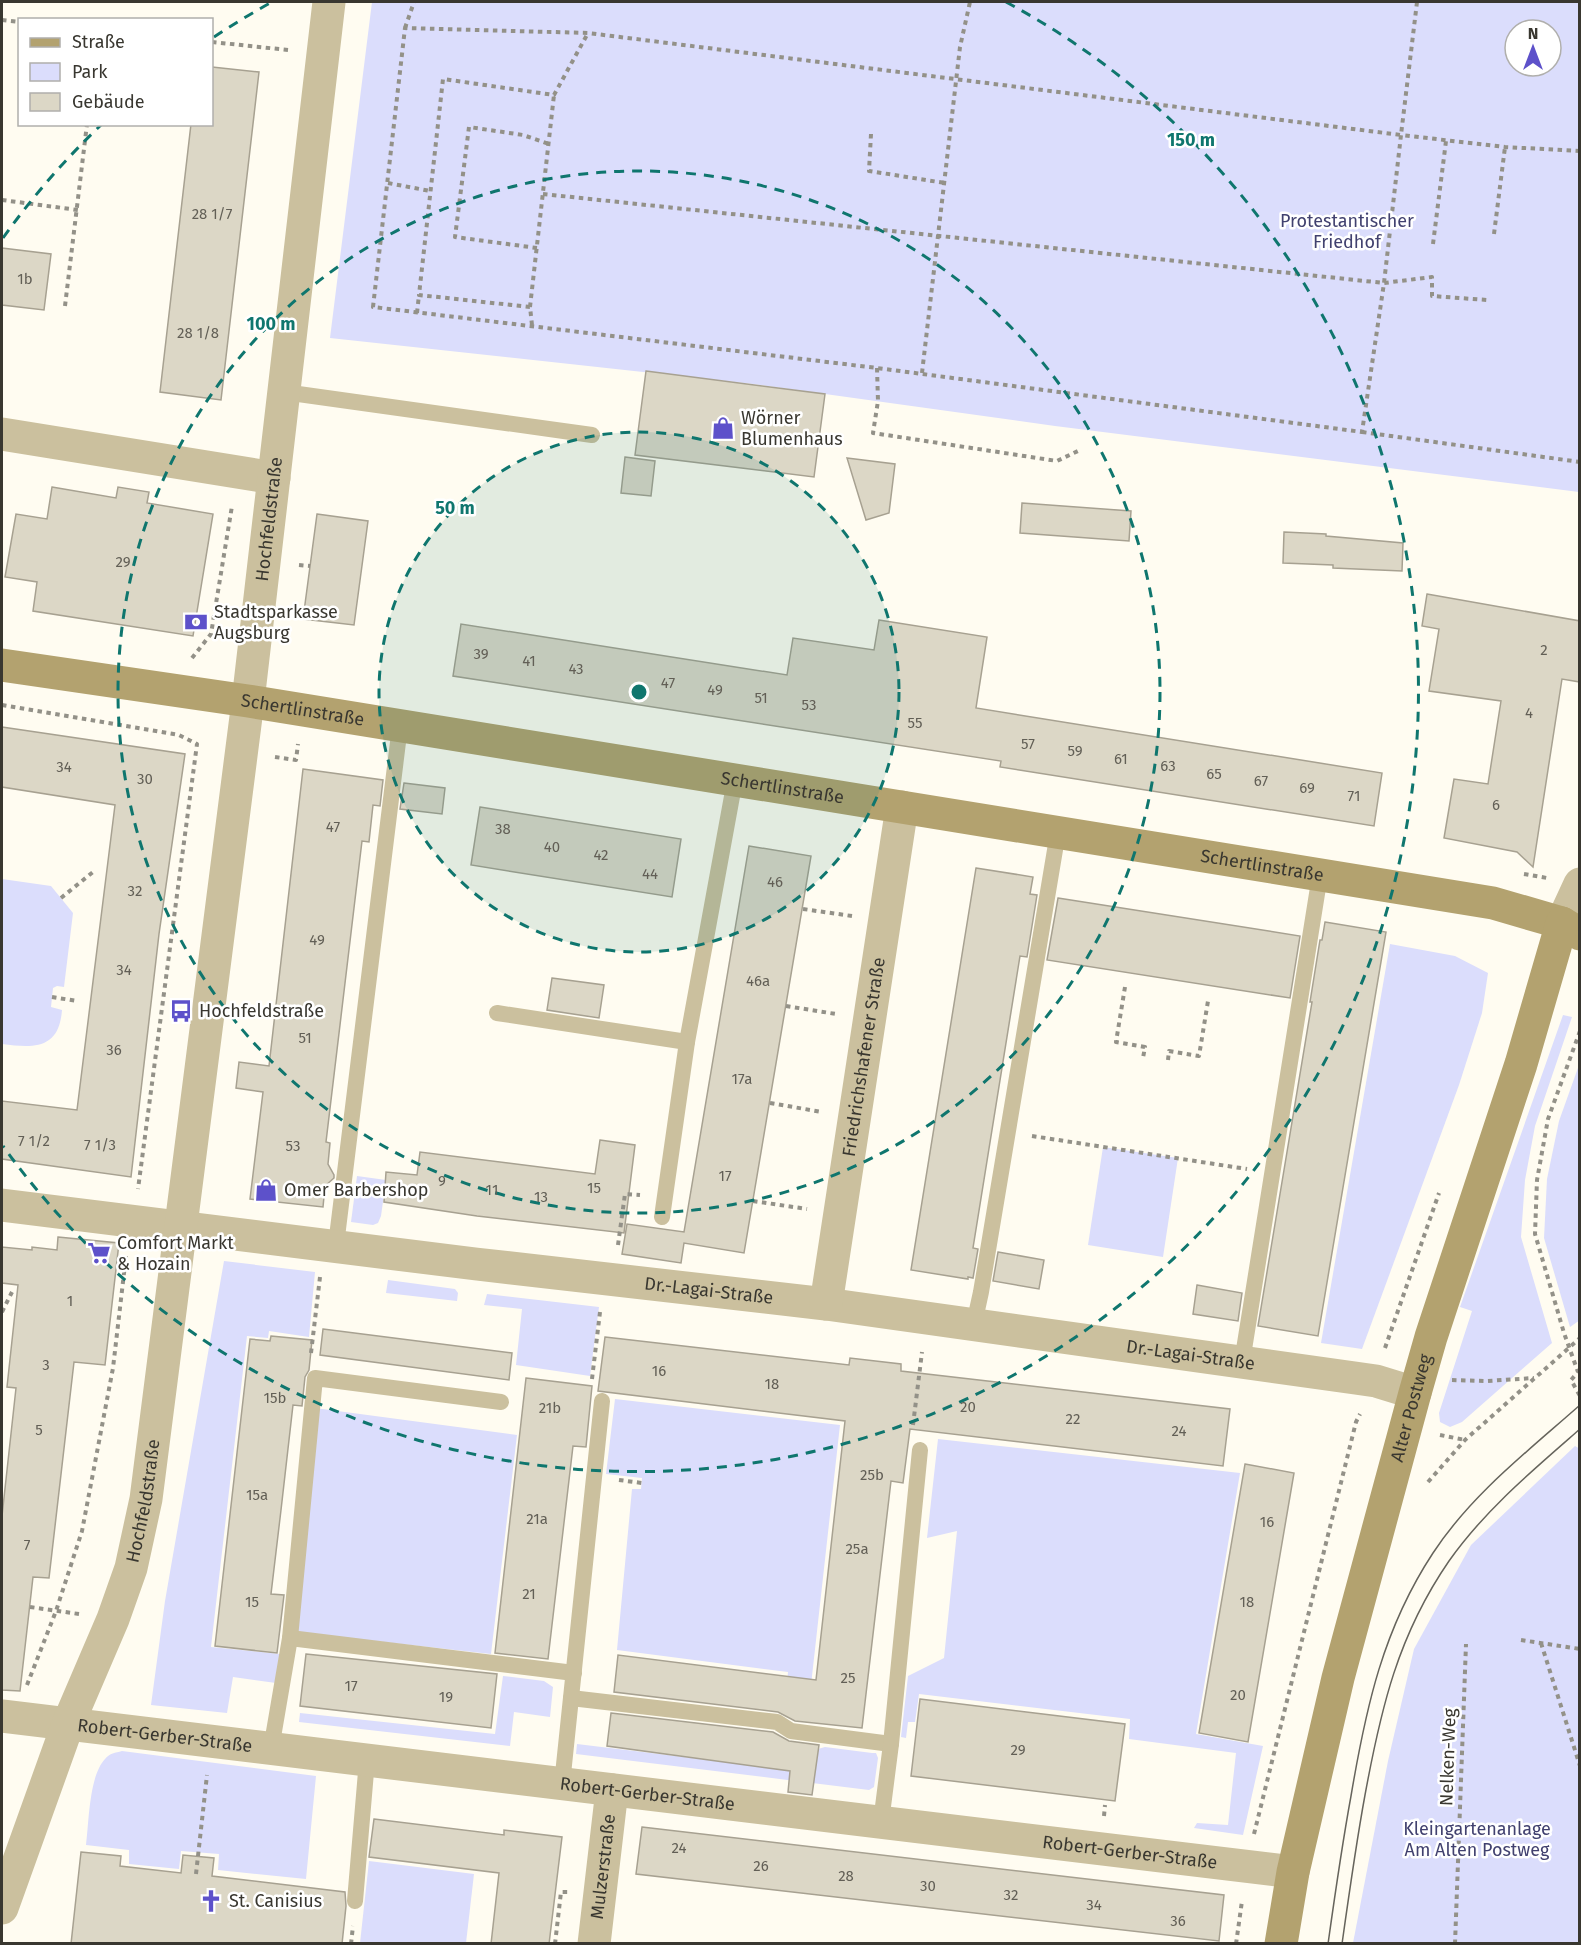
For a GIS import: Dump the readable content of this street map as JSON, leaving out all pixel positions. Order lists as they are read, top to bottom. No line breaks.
{"streets":{"street":["Hochfeldstraße","Schertlinstraße","Friedrichshafener Straße","Dr.-Lagai-Straße","Alter Postweg","Robert-Gerber-Straße","Mulzerstraße"],"path":["Nelken-Weg"]},"crossings":[["Hochfeldstraße","Schertlinstraße"],["Hochfeldstraße","Dr.-Lagai-Straße"],["Hochfeldstraße","Robert-Gerber-Straße"],["Schertlinstraße","Friedrichshafener Straße"],["Schertlinstraße","Alter Postweg"],["Friedrichshafener Straße","Dr.-Lagai-Straße"],["Dr.-Lagai-Straße","Alter Postweg"],["Alter Postweg","Robert-Gerber-Straße"],["Robert-Gerber-Straße","Mulzerstraße"]],"parks":["Protestantischer Friedhof","Kleingartenanlage Am Alten Postweg"],"places":{"shop":["Wörner Blumenhaus","Omer Barbershop"],"bank":["Stadtsparkasse Augsburg"],"bus stop":["Hochfeldstraße"],"supermarket":["Comfort Markt & Hozain"],"church":["St. Canisius"]},"house_numbers":["28 1/7","1b","28 1/8","29","2","39","41","43","47","49","51","53","4","55","57","59","61","63","34","65","30","67","69","71","6","47","38","40","42","44","46","32","49","34","46a","51","36","17a","7 1/2","7 1/3","53","17","9","15","11","13","1","3","16","18","15b","20","21b","22","5","24","25b","15a","21a","16","7","25a","21","15","18","25","17","20","19","29","24","26","28","30","32","34","36"],"legend":["Straße","Park","Gebäude"],"north":"top","rings":["150 m","100 m","50 m"]}
